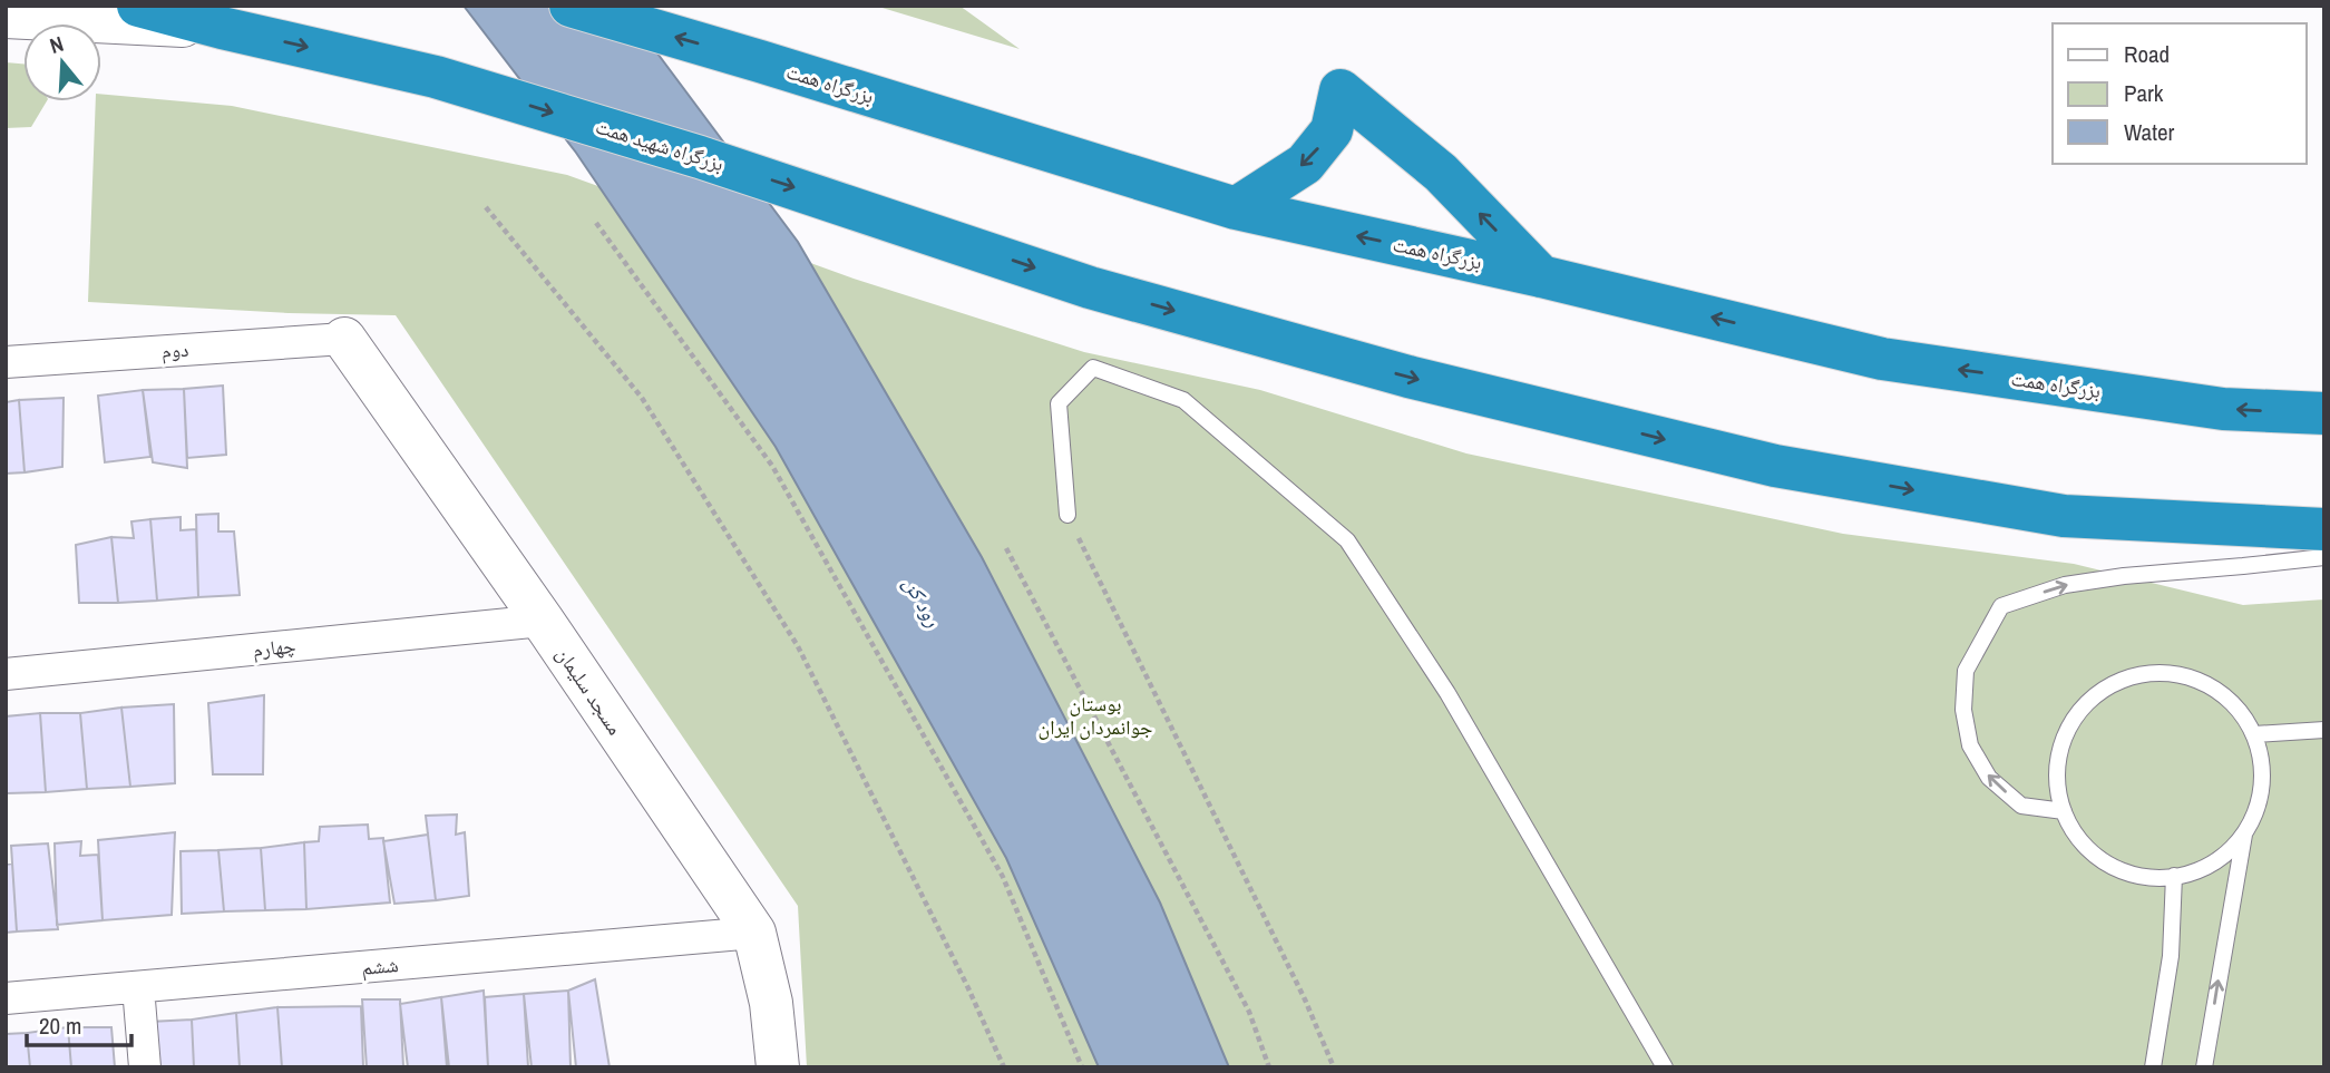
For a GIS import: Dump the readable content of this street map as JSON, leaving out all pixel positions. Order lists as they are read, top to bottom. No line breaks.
{"streets":{"highway":["بزرگراه همت","بزرگراه شهید همت"],"street":["دوم","چهارم","مسجد سلیمان","ششم"]},"crossings":[["دوم","مسجد سلیمان"],["چهارم","مسجد سلیمان"],["مسجد سلیمان","ششم"]],"one_way":["بزرگراه همت","بزرگراه شهید همت"],"water":["رود کن"],"parks":["بوستان جوانمردان ایران"],"legend":["Road","Park","Water"],"scale_bar":"20 m","north":"top"}
